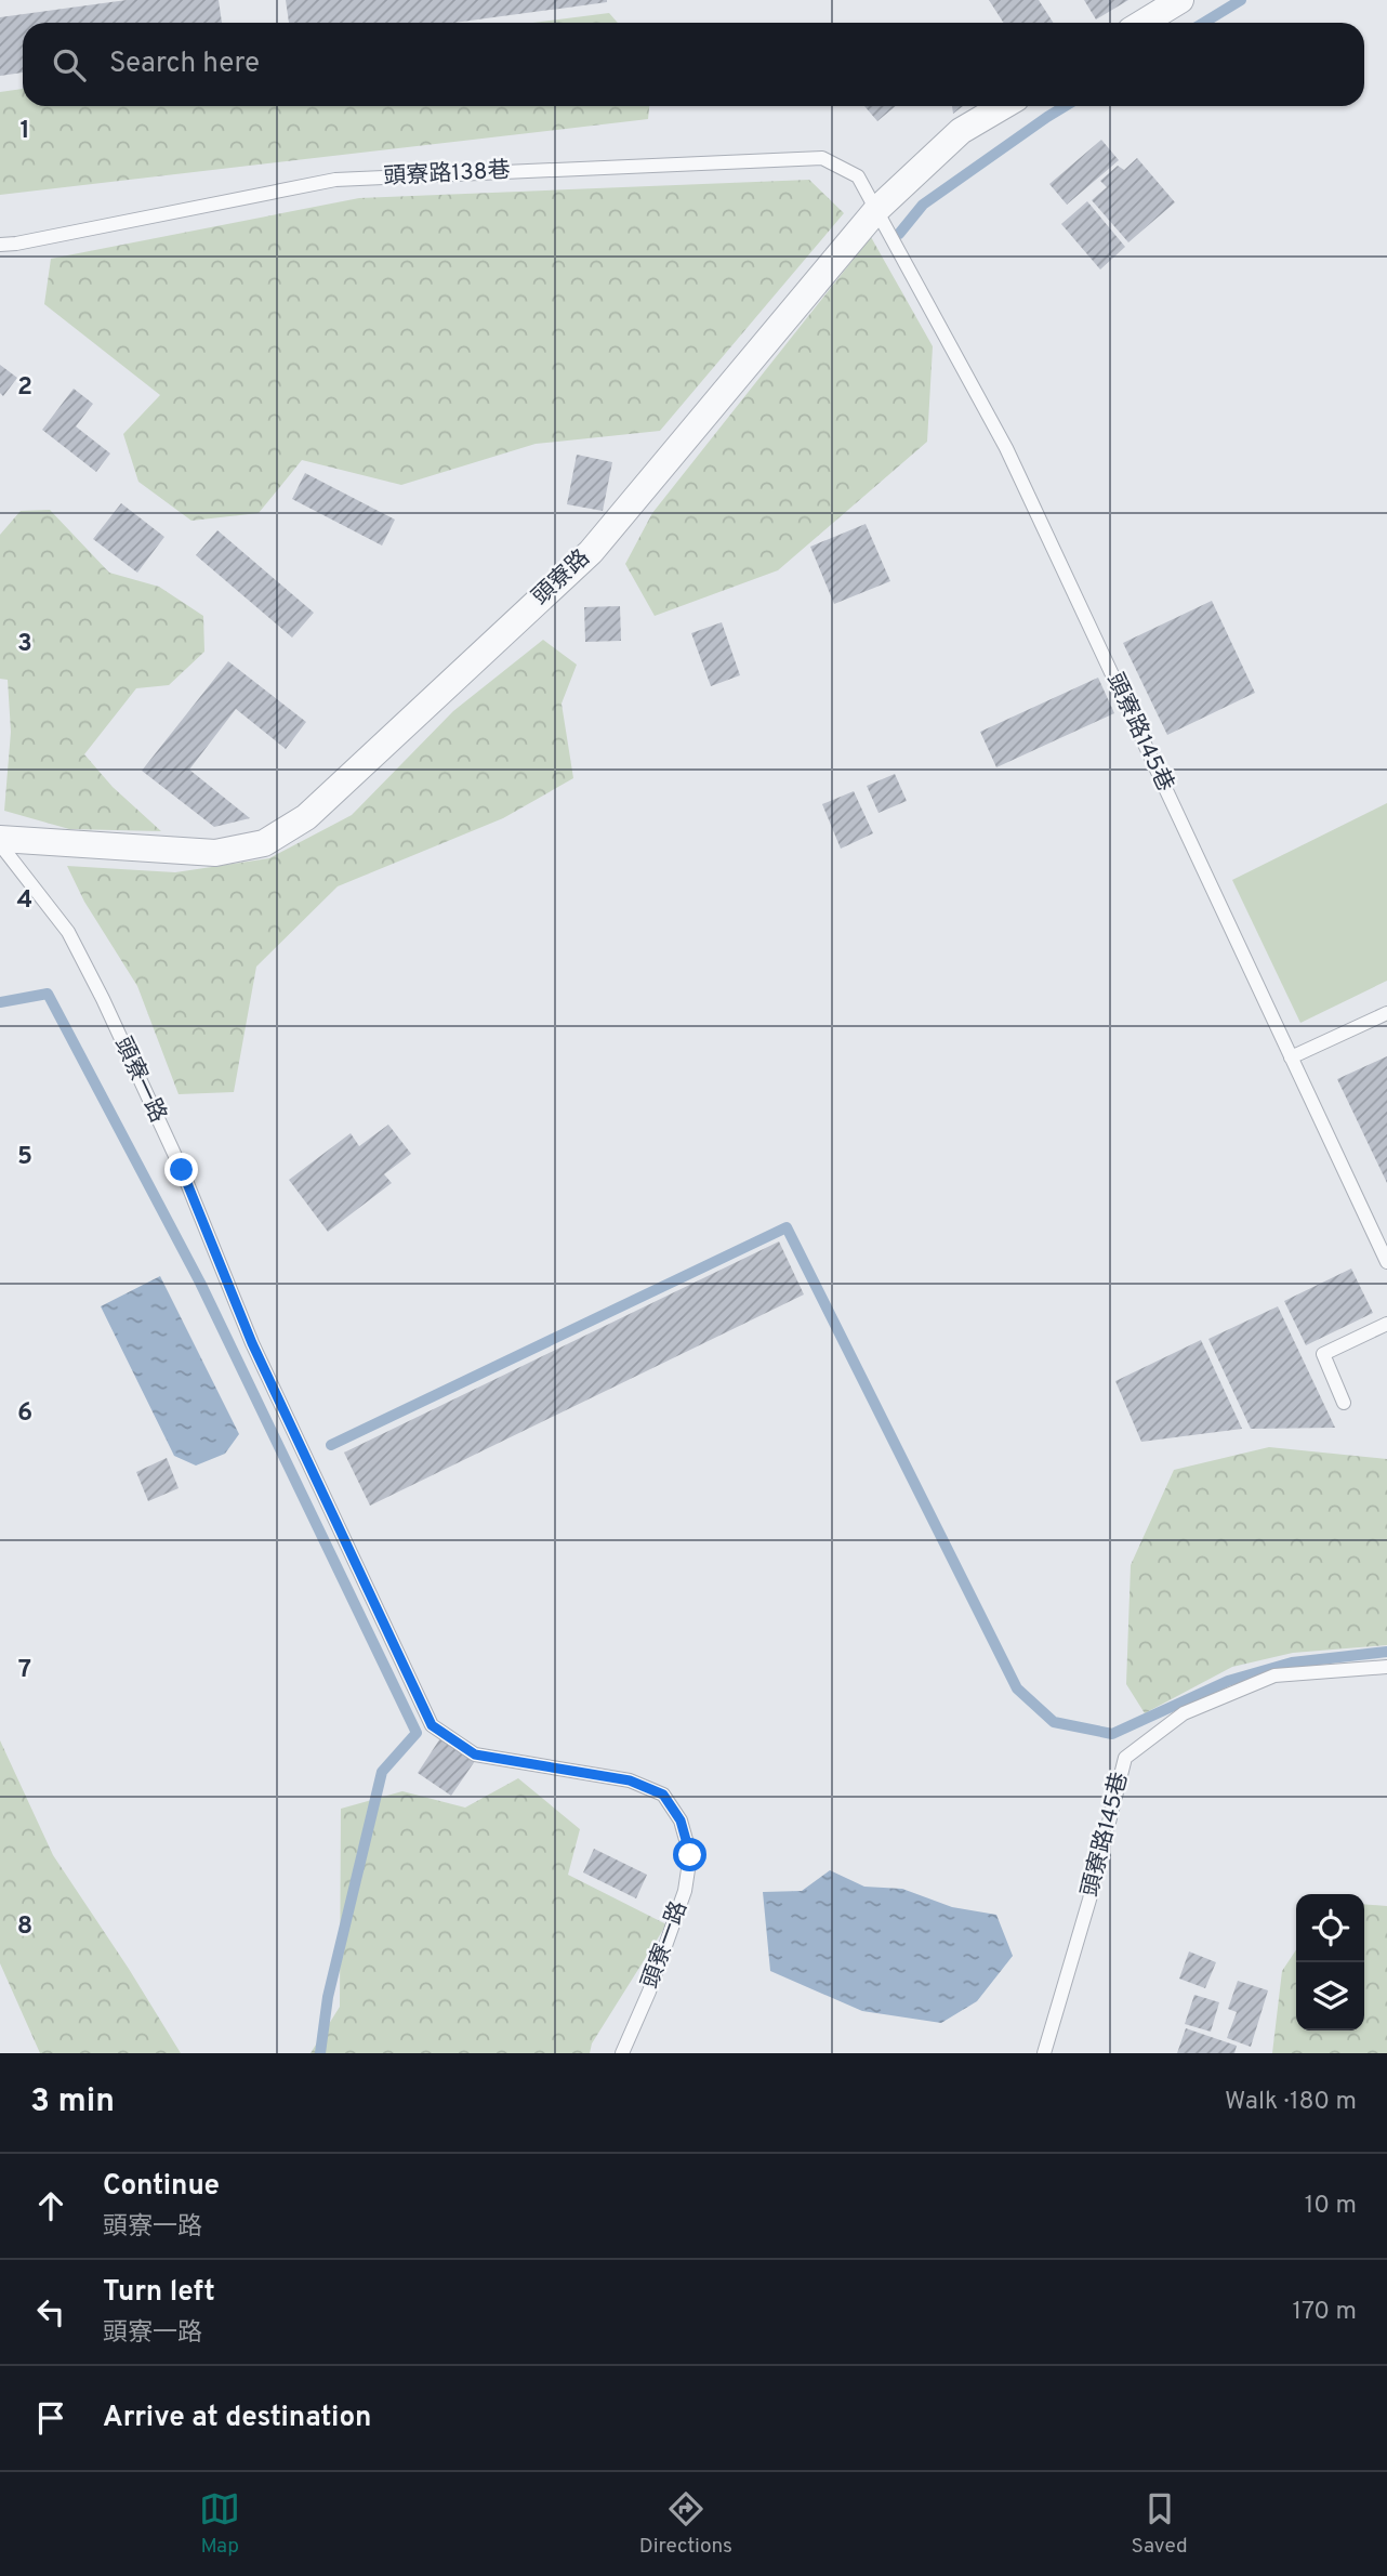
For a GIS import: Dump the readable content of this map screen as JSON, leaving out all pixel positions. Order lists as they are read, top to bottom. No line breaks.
{"streets":{"street":["頭寮路"],"lane":["頭寮路138巷","頭寮路145巷","頭寮一路"]},"crossings":[["頭寮路138巷","頭寮路"],["頭寮路138巷","頭寮路145巷"],["頭寮路","頭寮路145巷"],["頭寮路","頭寮一路"]],"page":{"search":"Search here","heading":["3 min","Walk · 180 m"],"list":[["Continue","頭寮一路","10 m"],["Turn left","頭寮一路","170 m"],"Arrive at destination"],"nav":["Map","Directions","Saved"]},"grid":{"rows":["1","2","3","4","5","6","7","8"]}}
